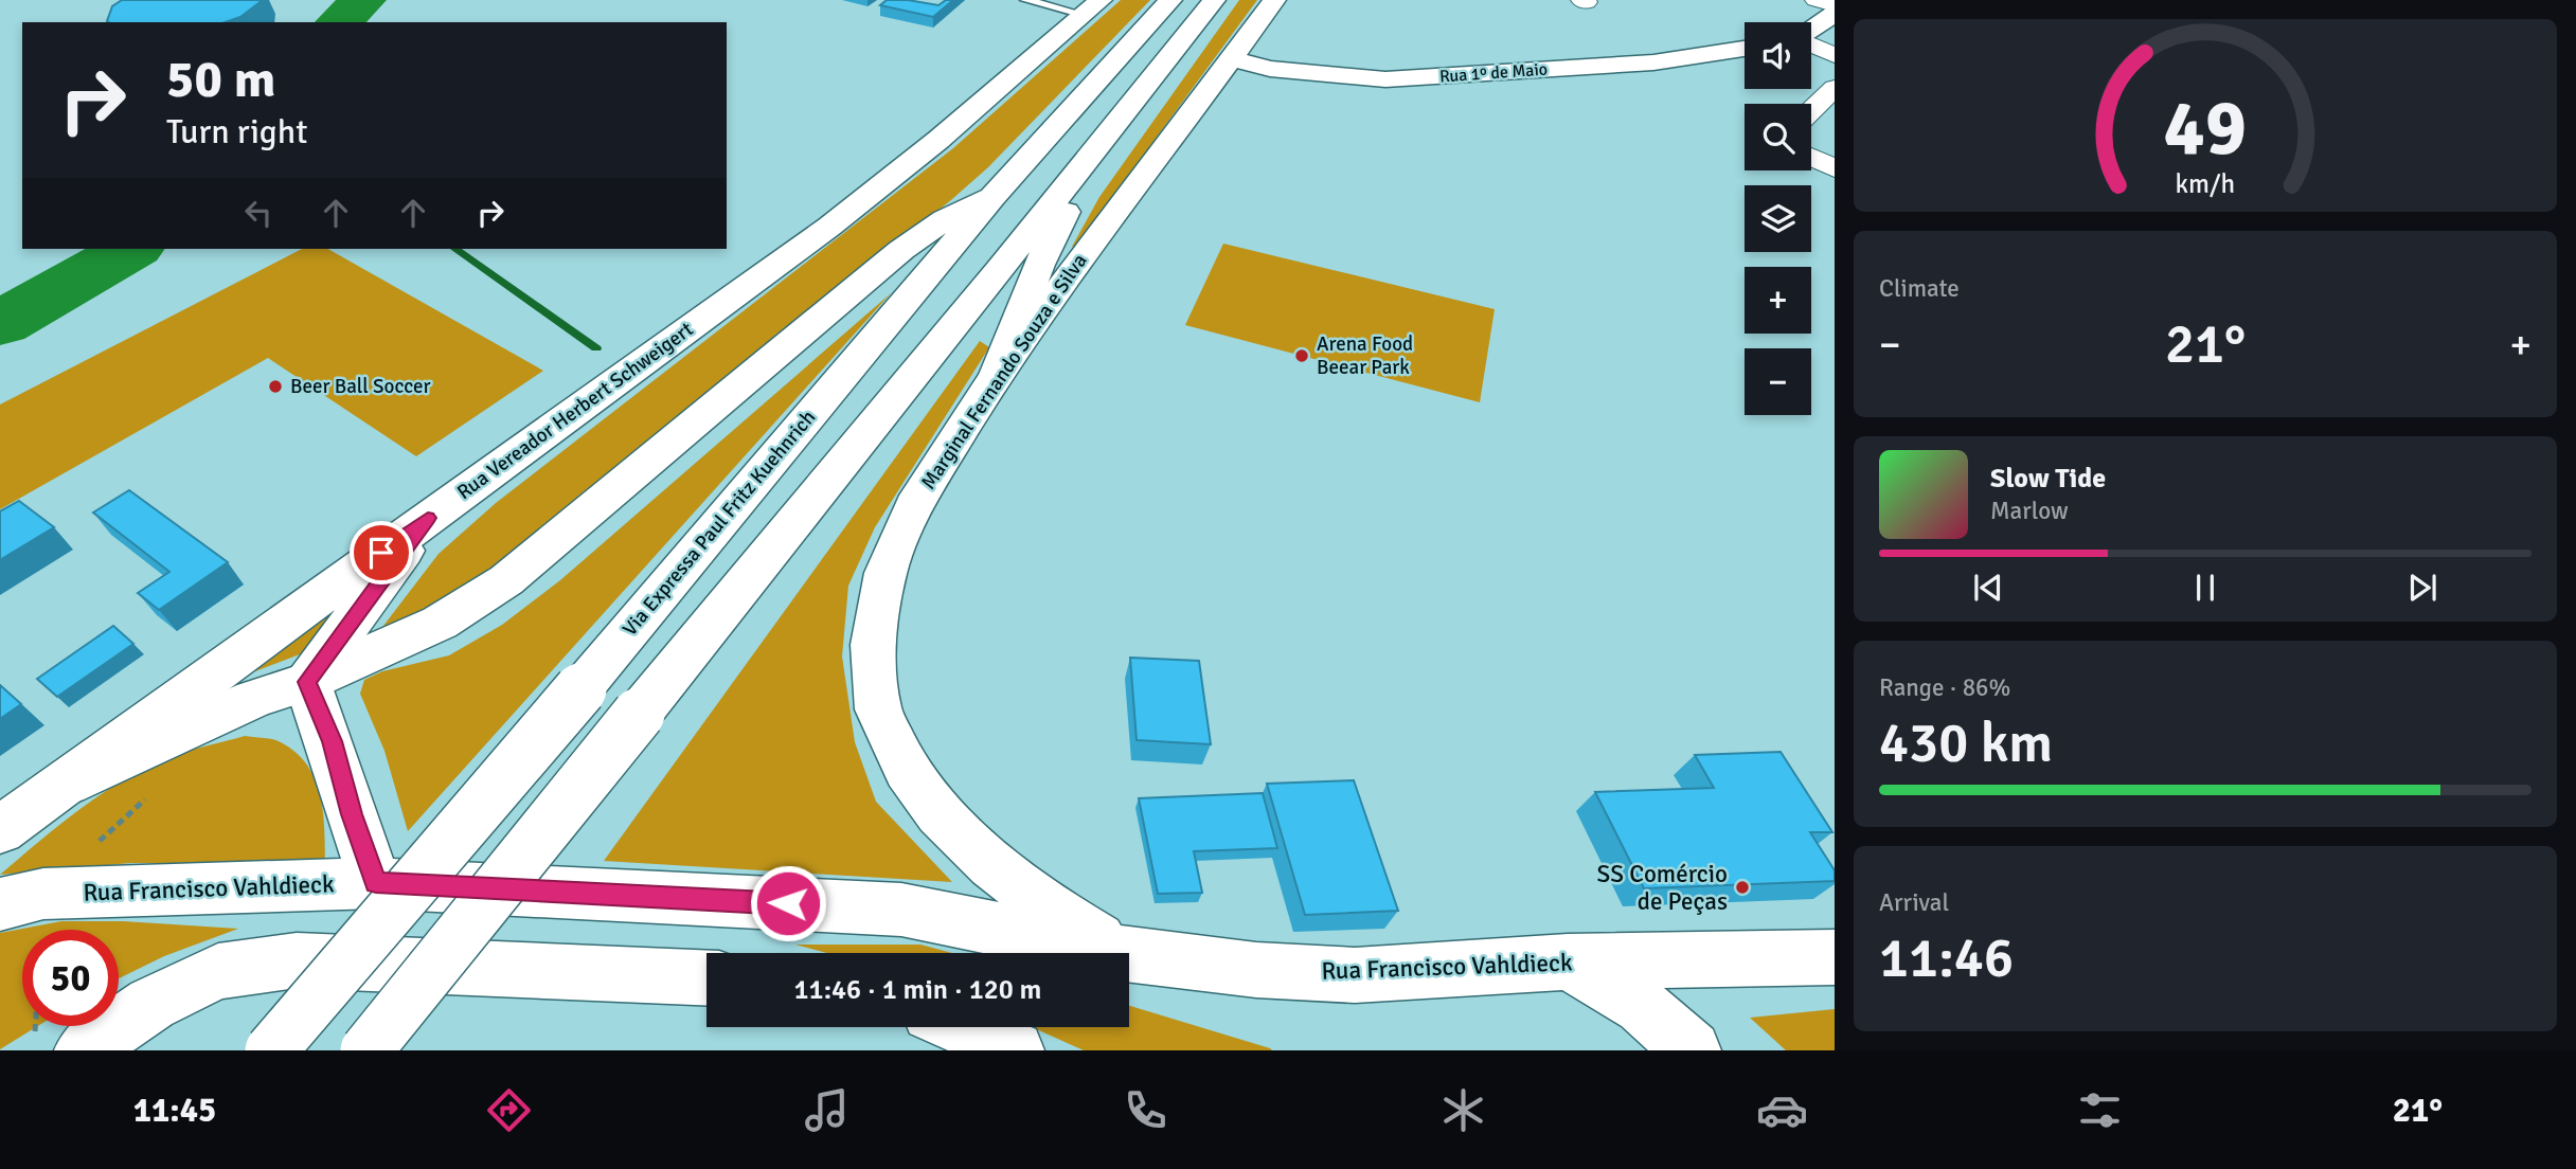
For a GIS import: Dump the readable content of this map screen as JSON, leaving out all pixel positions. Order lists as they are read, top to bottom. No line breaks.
{"streets":{"main road":["Rua 1º de Maio","Marginal Fernando Souza e Silva","Rua Vereador Herbert Schweigert","Via Expressa Paul Fritz Kuehnrich","Rua Francisco Vahldieck"]},"crossings":[["Rua 1º de Maio","Marginal Fernando Souza e Silva"]],"places":["Arena Food Beear Park","Beer Ball Soccer","SS Comércio de Peças"],"page":{"map_buttons":["+","−"],"turn":["50 m","Turn right"],"tile":["Climate",["Range · 86%","430 km"],["Arrival","11:46"]],"heat":["−","21°","+"],"song":["Slow Tide","Marlow"],"limit":"50","trip":"11:46 · 1 min · 120 m","tabs":["11:45","21°"],"gauge":["49","km/h"]}}
